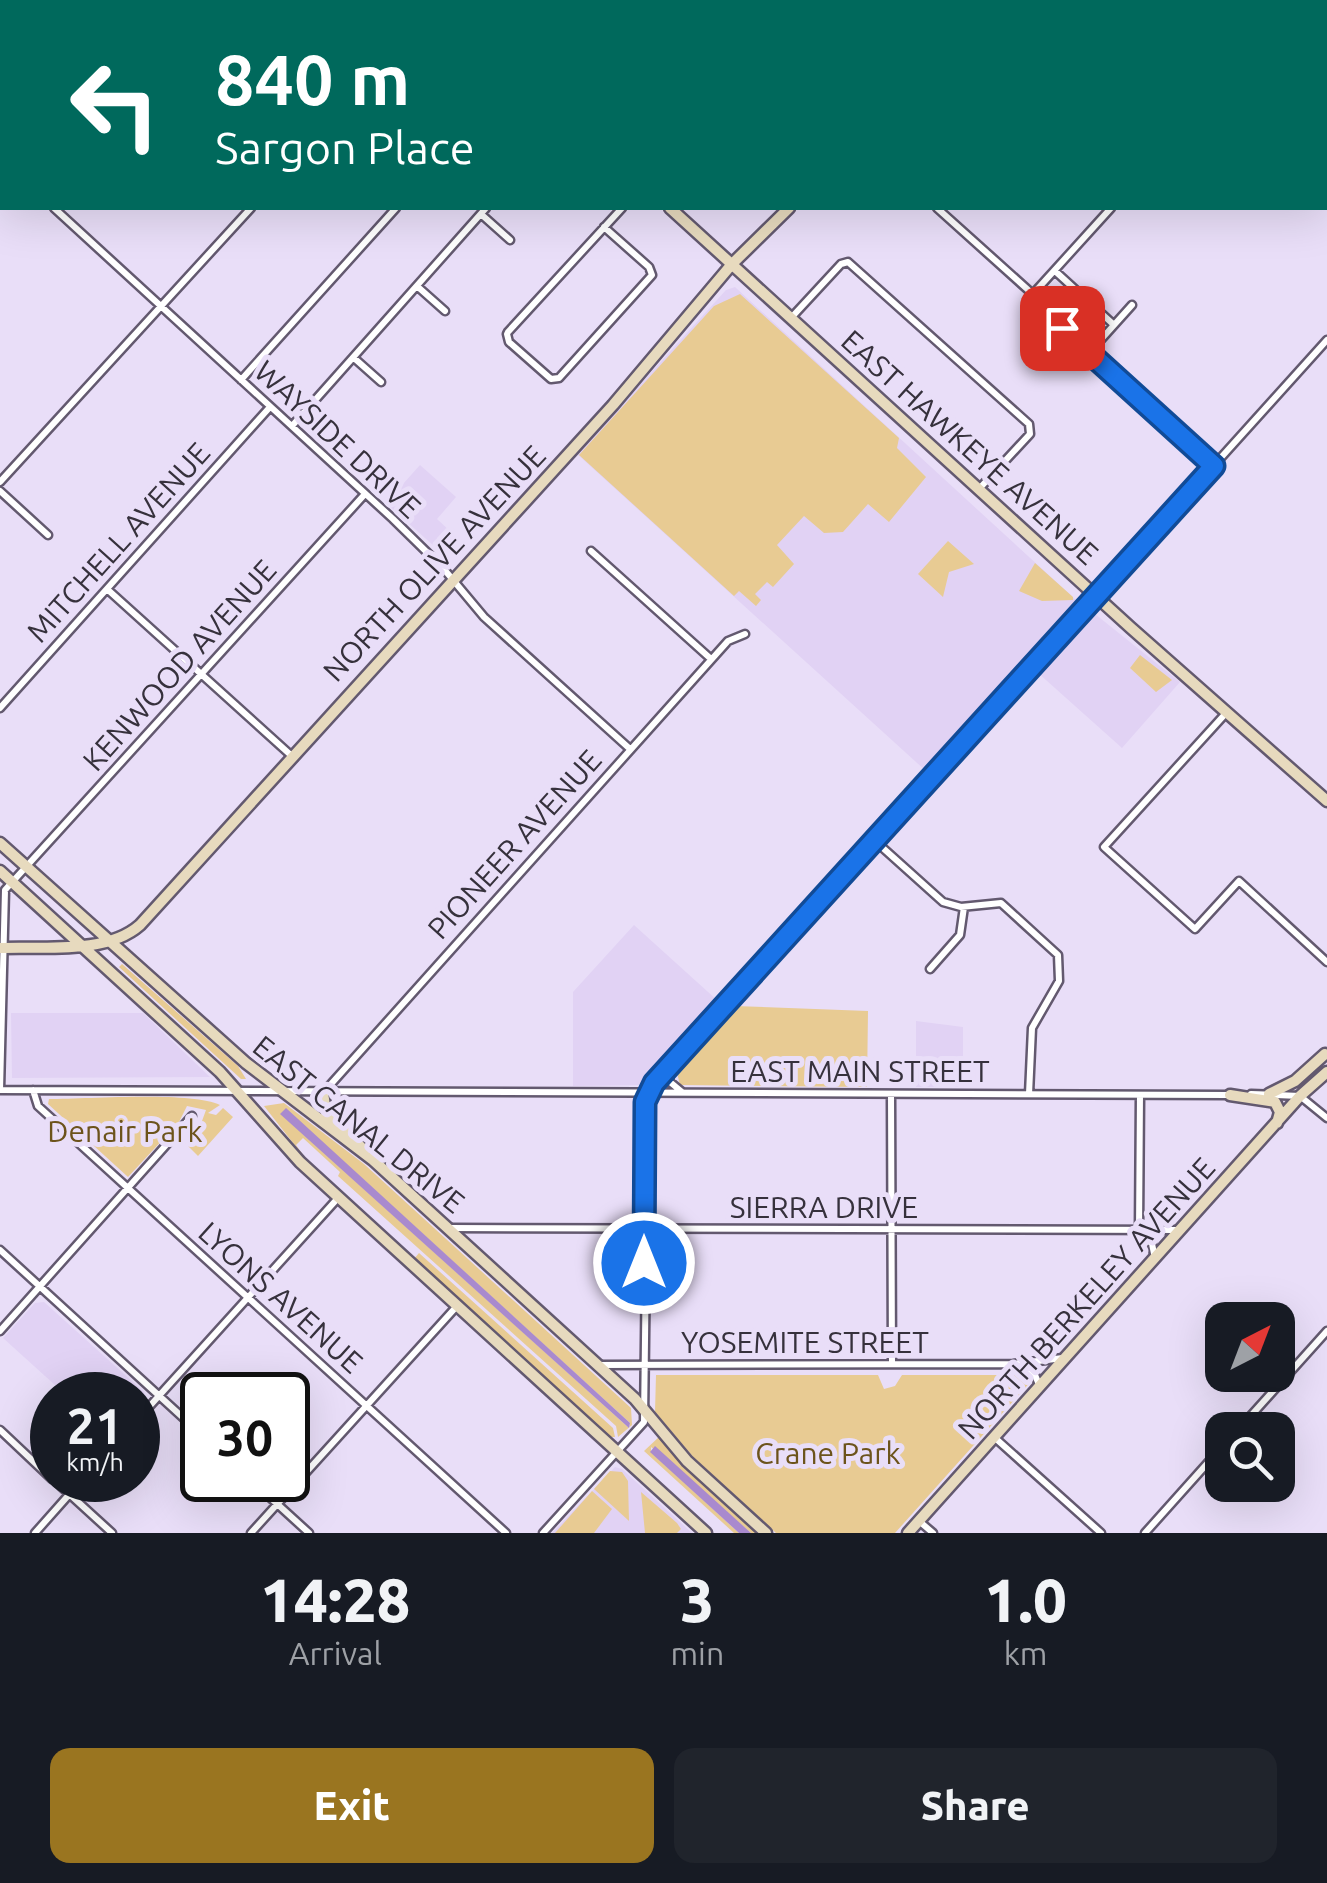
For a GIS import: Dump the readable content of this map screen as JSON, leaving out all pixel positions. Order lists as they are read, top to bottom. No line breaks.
{"streets":{"street":["WAYSIDE DRIVE","EAST HAWKEYE AVENUE","MITCHELL AVENUE","NORTH OLIVE AVENUE","KENWOOD AVENUE","PIONEER AVENUE","EAST MAIN STREET","EAST CANAL DRIVE","SIERRA DRIVE","LYONS AVENUE","NORTH BERKELEY AVENUE","YOSEMITE STREET"]},"crossings":[["WAYSIDE DRIVE","MITCHELL AVENUE"],["WAYSIDE DRIVE","NORTH OLIVE AVENUE"],["WAYSIDE DRIVE","KENWOOD AVENUE"],["WAYSIDE DRIVE","PIONEER AVENUE"],["EAST HAWKEYE AVENUE","NORTH OLIVE AVENUE"],["NORTH OLIVE AVENUE","EAST CANAL DRIVE"],["KENWOOD AVENUE","EAST CANAL DRIVE"],["PIONEER AVENUE","EAST MAIN STREET"],["EAST MAIN STREET","EAST CANAL DRIVE"],["EAST MAIN STREET","LYONS AVENUE"],["EAST MAIN STREET","NORTH BERKELEY AVENUE"],["EAST CANAL DRIVE","SIERRA DRIVE"],["EAST CANAL DRIVE","YOSEMITE STREET"],["SIERRA DRIVE","NORTH BERKELEY AVENUE"],["NORTH BERKELEY AVENUE","YOSEMITE STREET"]],"parks":["Denair Park","Crane Park"],"north":"top right","page":{"turn":["840 m","Sargon Place"],"speed":"21 km/h","limit":"30","eta":["14:28","Arrival","3","min","1.0","km"],"buttons":["Exit","Share"]}}
